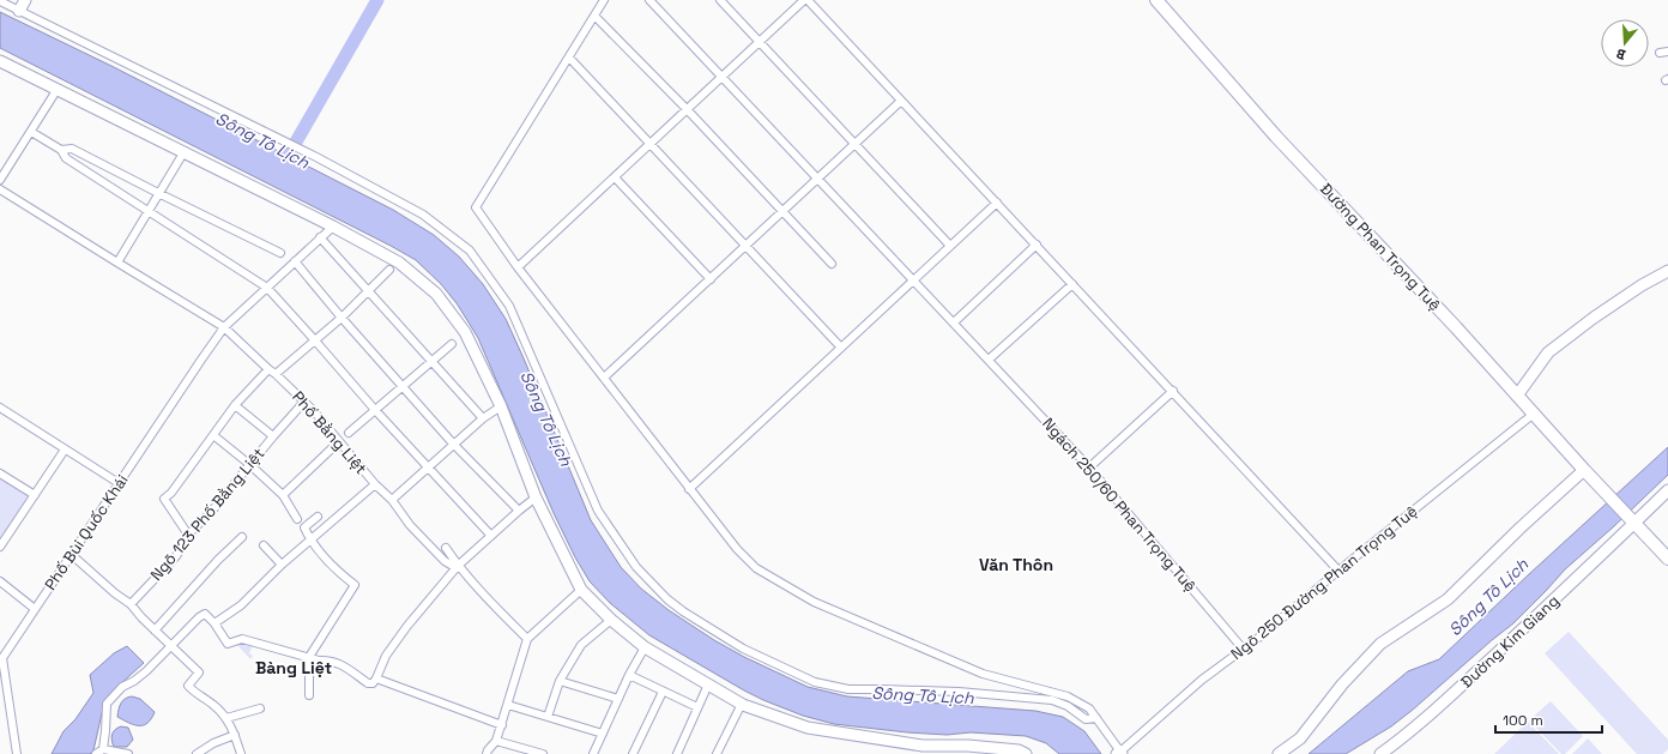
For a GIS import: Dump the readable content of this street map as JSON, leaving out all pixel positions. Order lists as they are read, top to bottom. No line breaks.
{"streets":{"main road":["Đường Phan Trọng Tuệ"],"street":["Phố Bằng Liệt","Ngách 250/60 Phan Trọng Tuệ","Ngõ 123 Phố Bằng Liệt","Phố Bùi Quốc Khái","Ngõ 250 Đường Phan Trọng Tuệ","Đường Kim Giang"]},"crossings":[["Đường Phan Trọng Tuệ","Ngõ 250 Đường Phan Trọng Tuệ"],["Đường Phan Trọng Tuệ","Đường Kim Giang"],["Phố Bằng Liệt","Ngõ 123 Phố Bằng Liệt"],["Phố Bằng Liệt","Phố Bùi Quốc Khái"],["Ngách 250/60 Phan Trọng Tuệ","Ngõ 250 Đường Phan Trọng Tuệ"]],"districts":["Văn Thôn","Bàng Liệt"],"water":["Sông Tô Lịch"],"scale_bar":"100 m","north":"bottom"}
